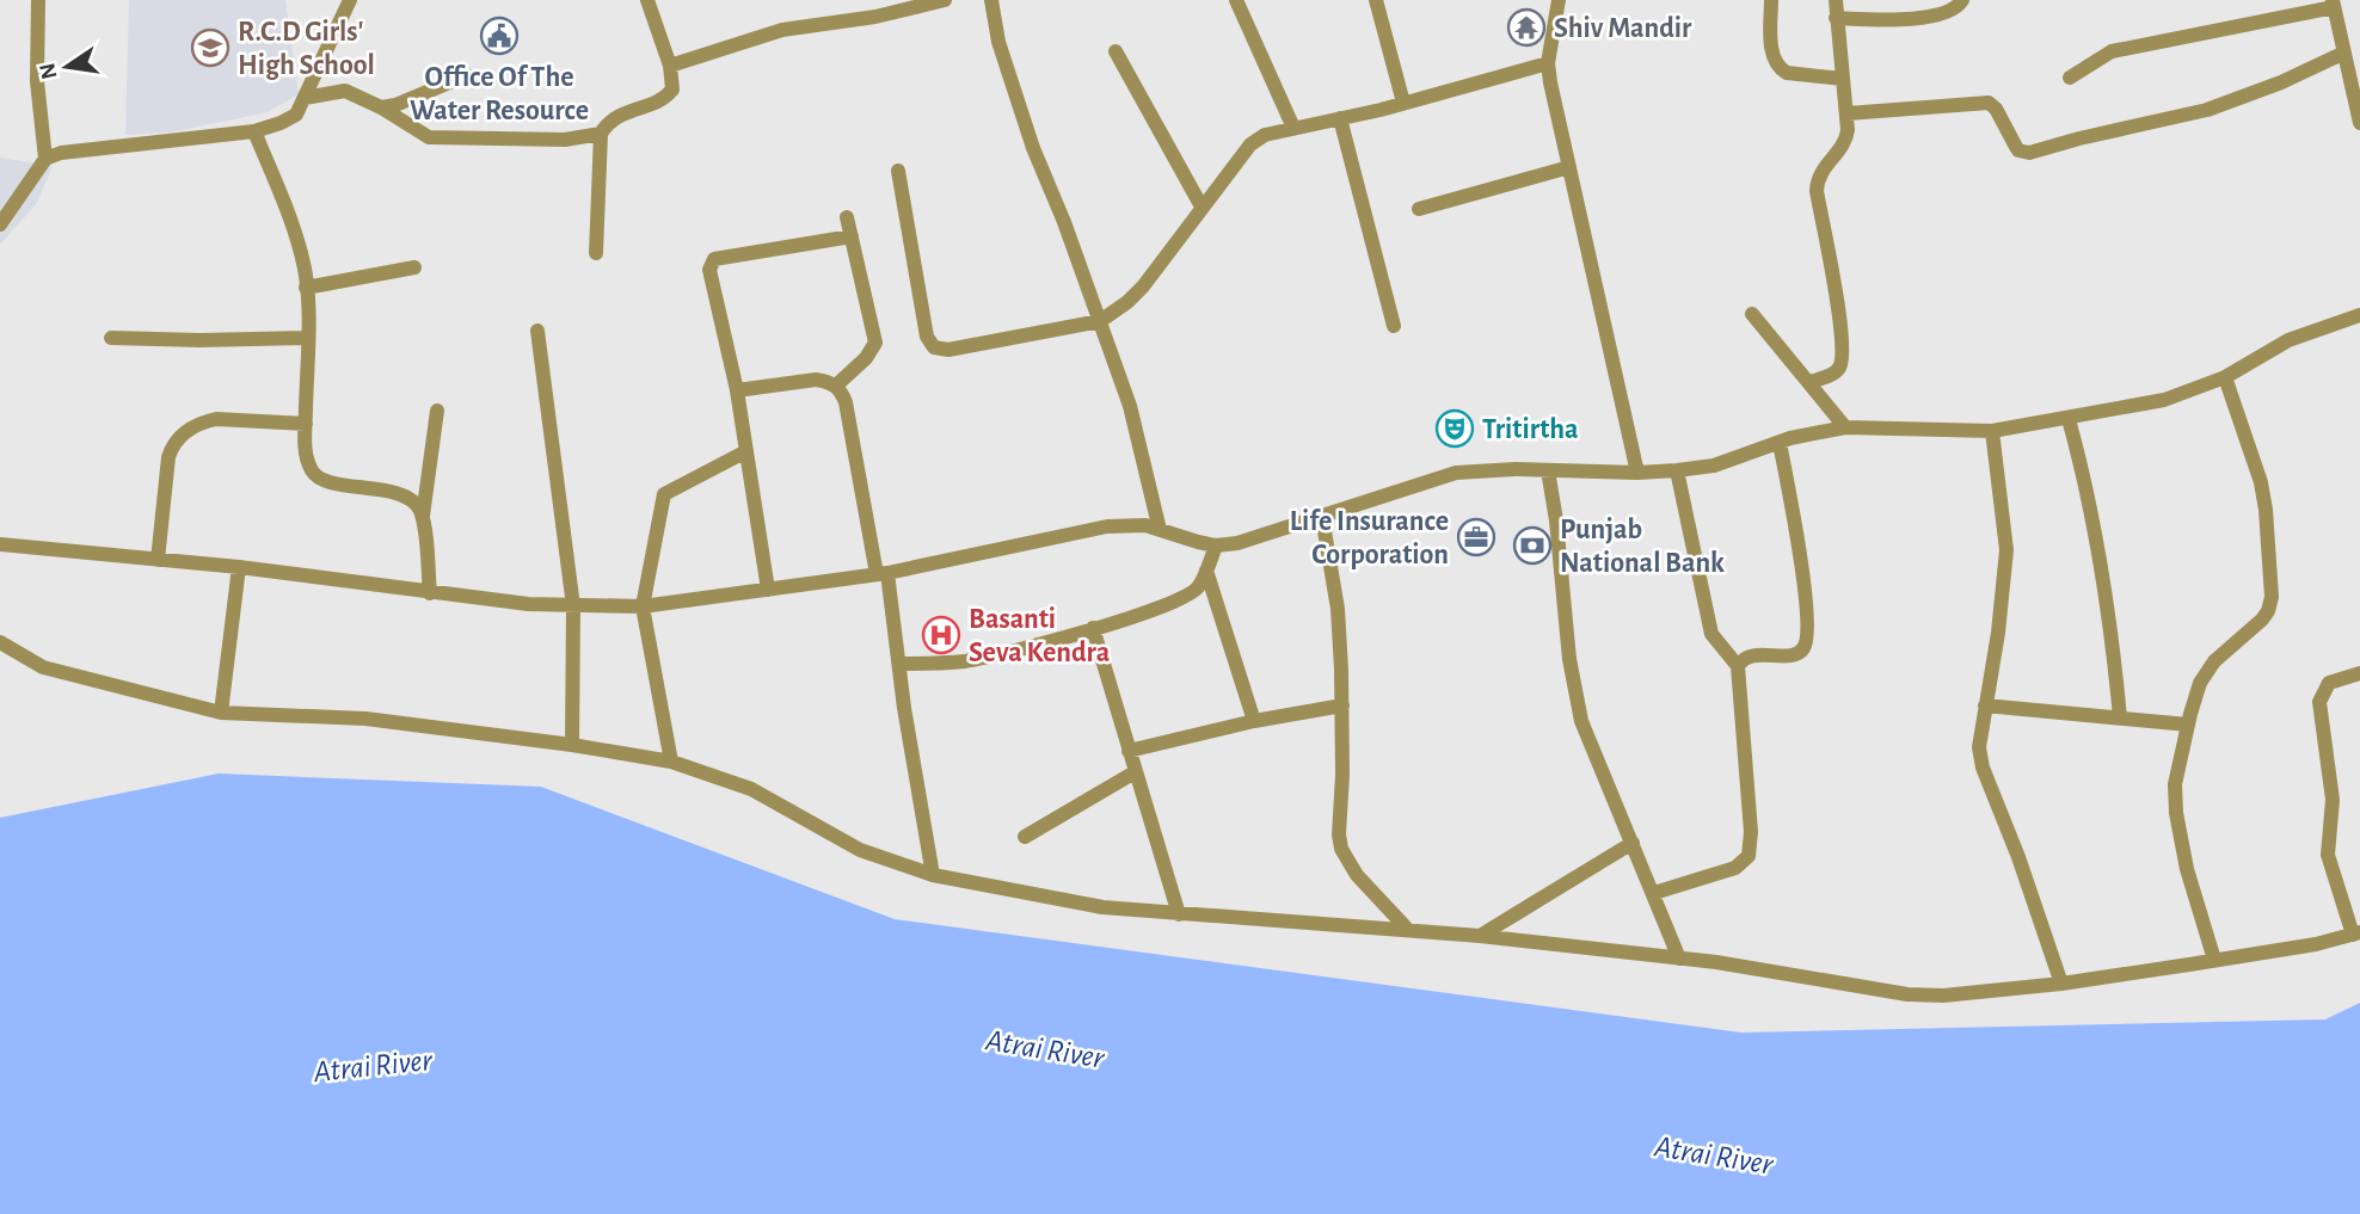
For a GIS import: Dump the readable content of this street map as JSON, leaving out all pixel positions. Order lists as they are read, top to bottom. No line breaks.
{"water":["Atrai River"],"places":{"temple":["Shiv Mandir"],"public building":["Office Of The Water Resource"],"school or university":["R.C.D Girls' High School"],"theatre":["Tritirtha"],"office":["Life Insurance Corporation"],"bank":["Punjab National Bank"],"hospital":["Basanti Seva Kendra"]},"north":"left"}
